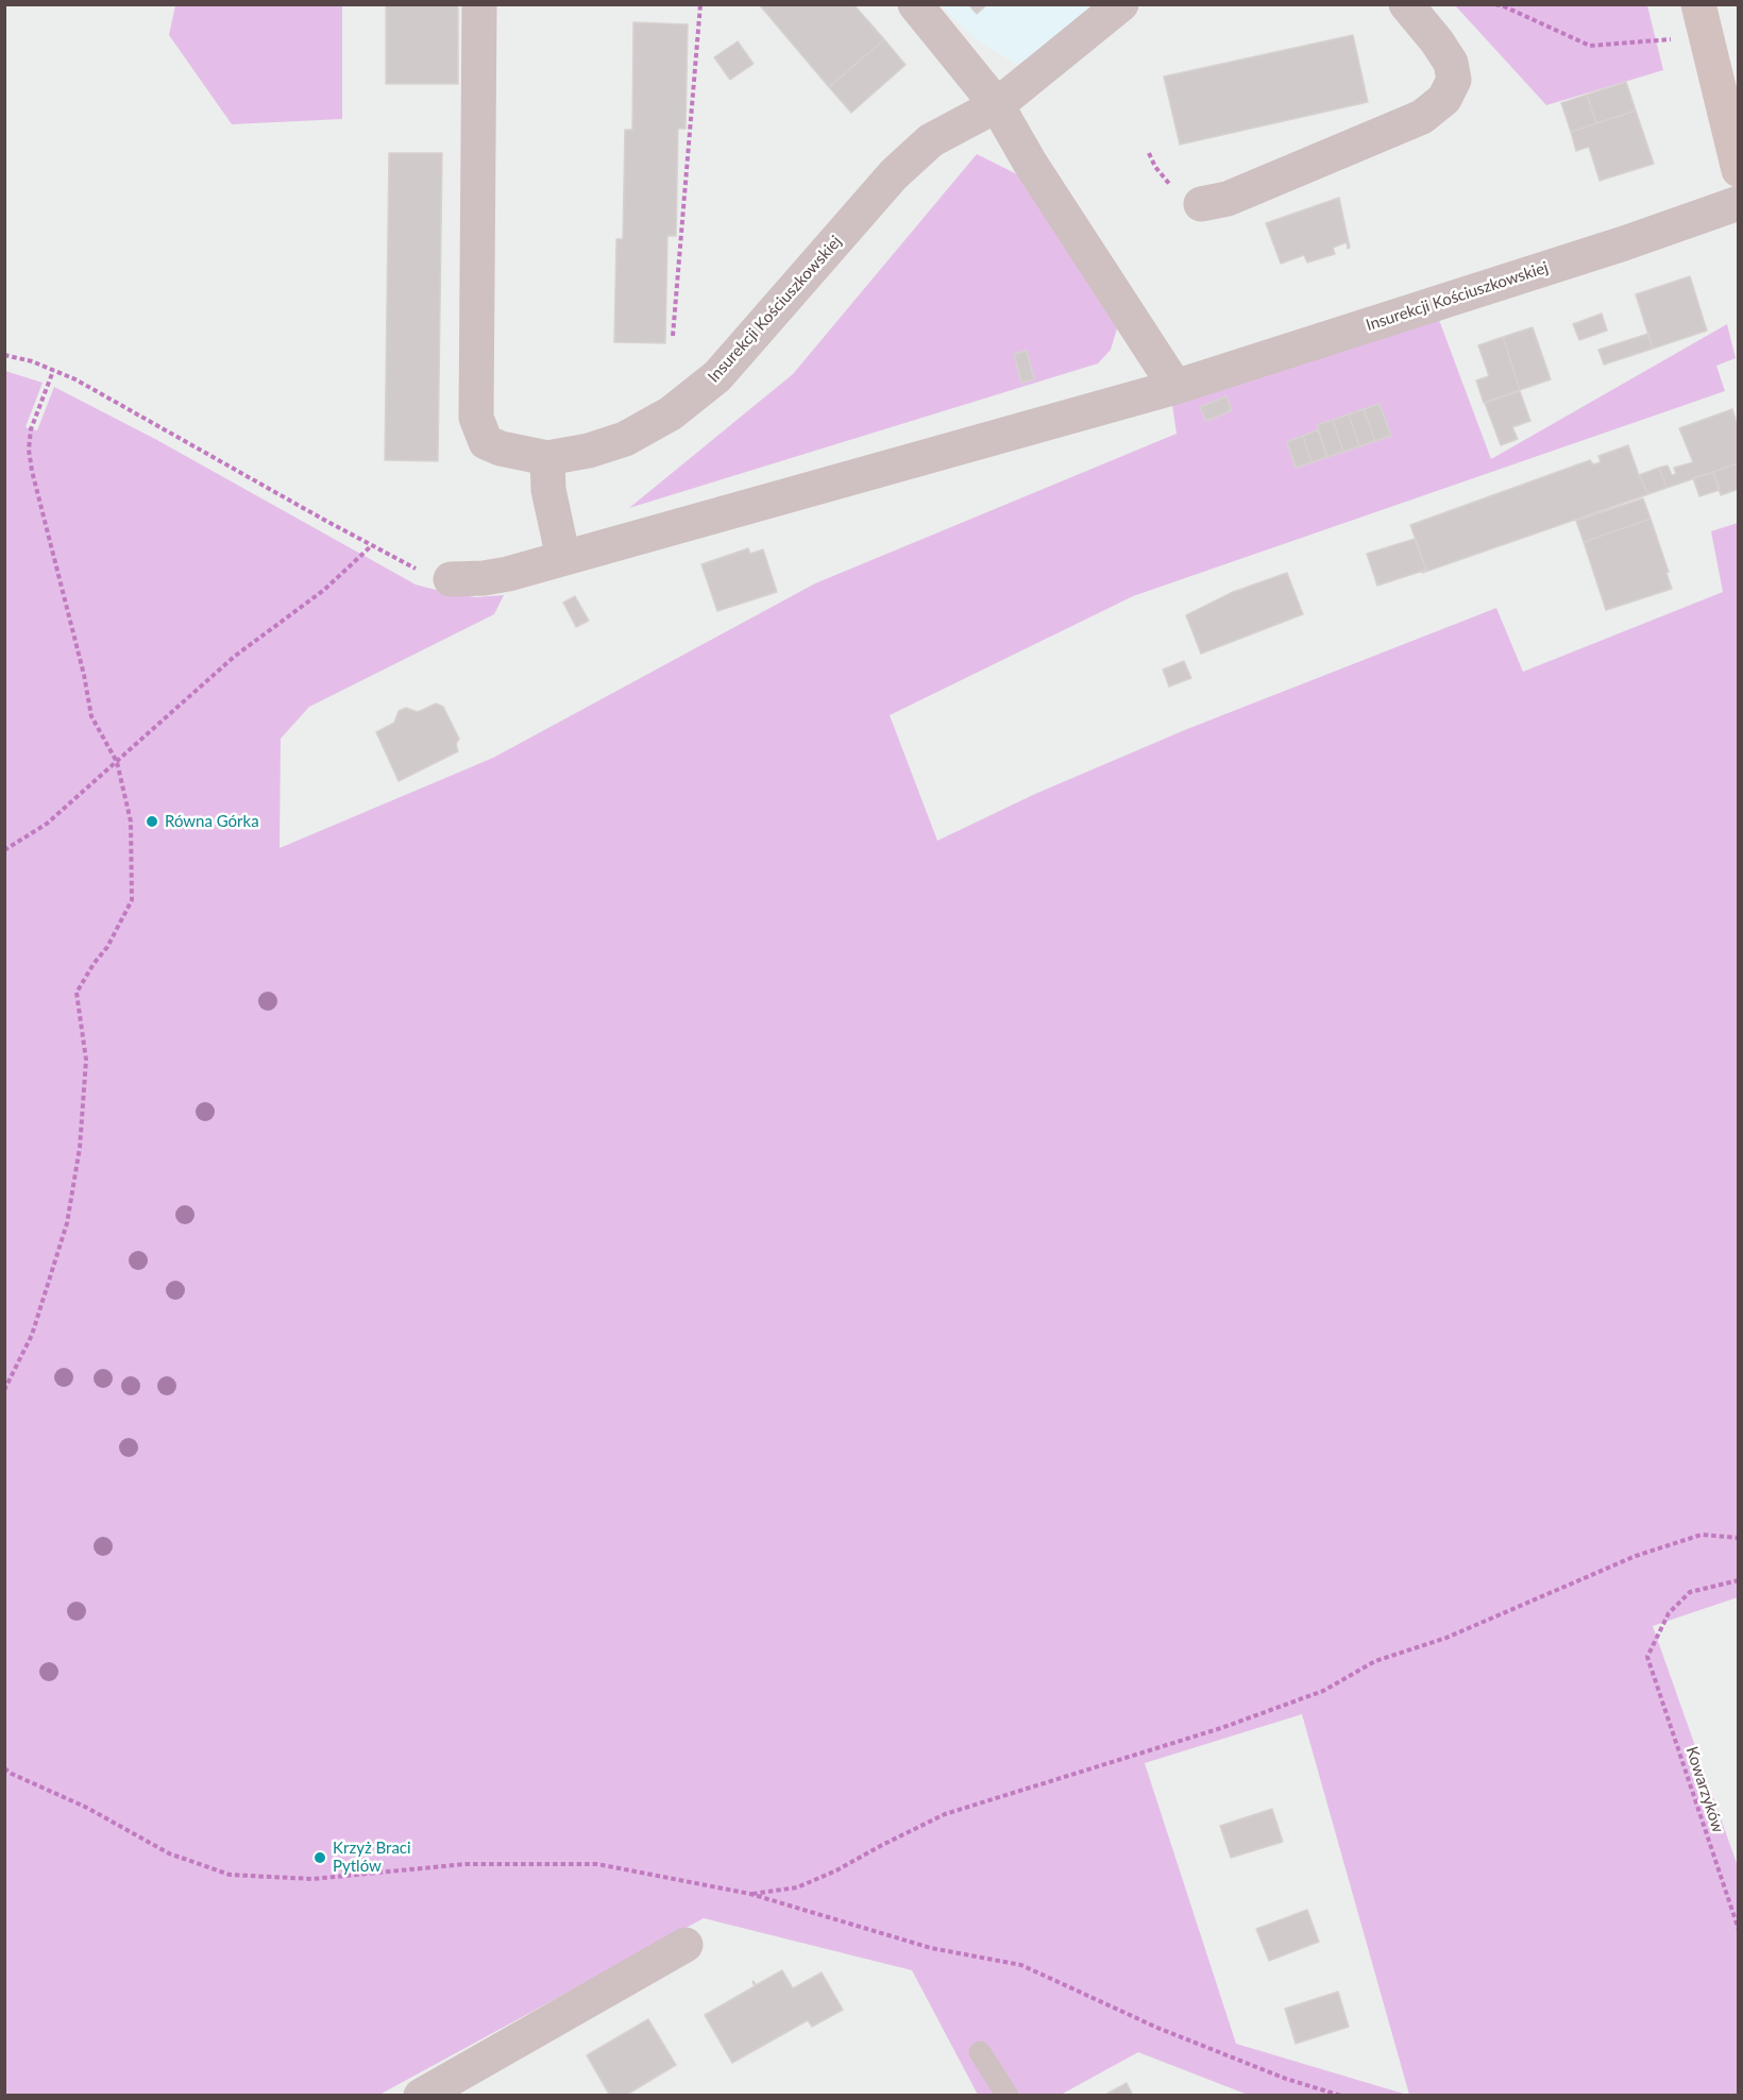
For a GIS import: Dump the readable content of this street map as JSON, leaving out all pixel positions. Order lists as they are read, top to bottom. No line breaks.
{"streets":{"street":["Insurekcji Kościuszkowskiej"],"path":["Kowarzyków"]},"places":["Równa Górka","Krzyż Braci Pytlów"]}
